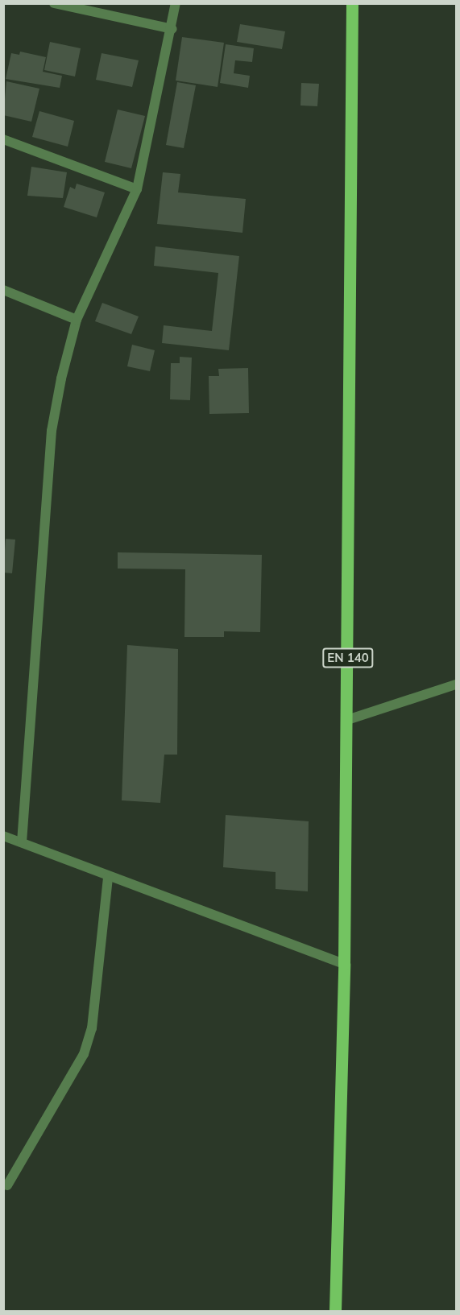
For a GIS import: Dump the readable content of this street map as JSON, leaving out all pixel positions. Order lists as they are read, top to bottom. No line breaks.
{"streets":{"main road":["EN 140"]}}
